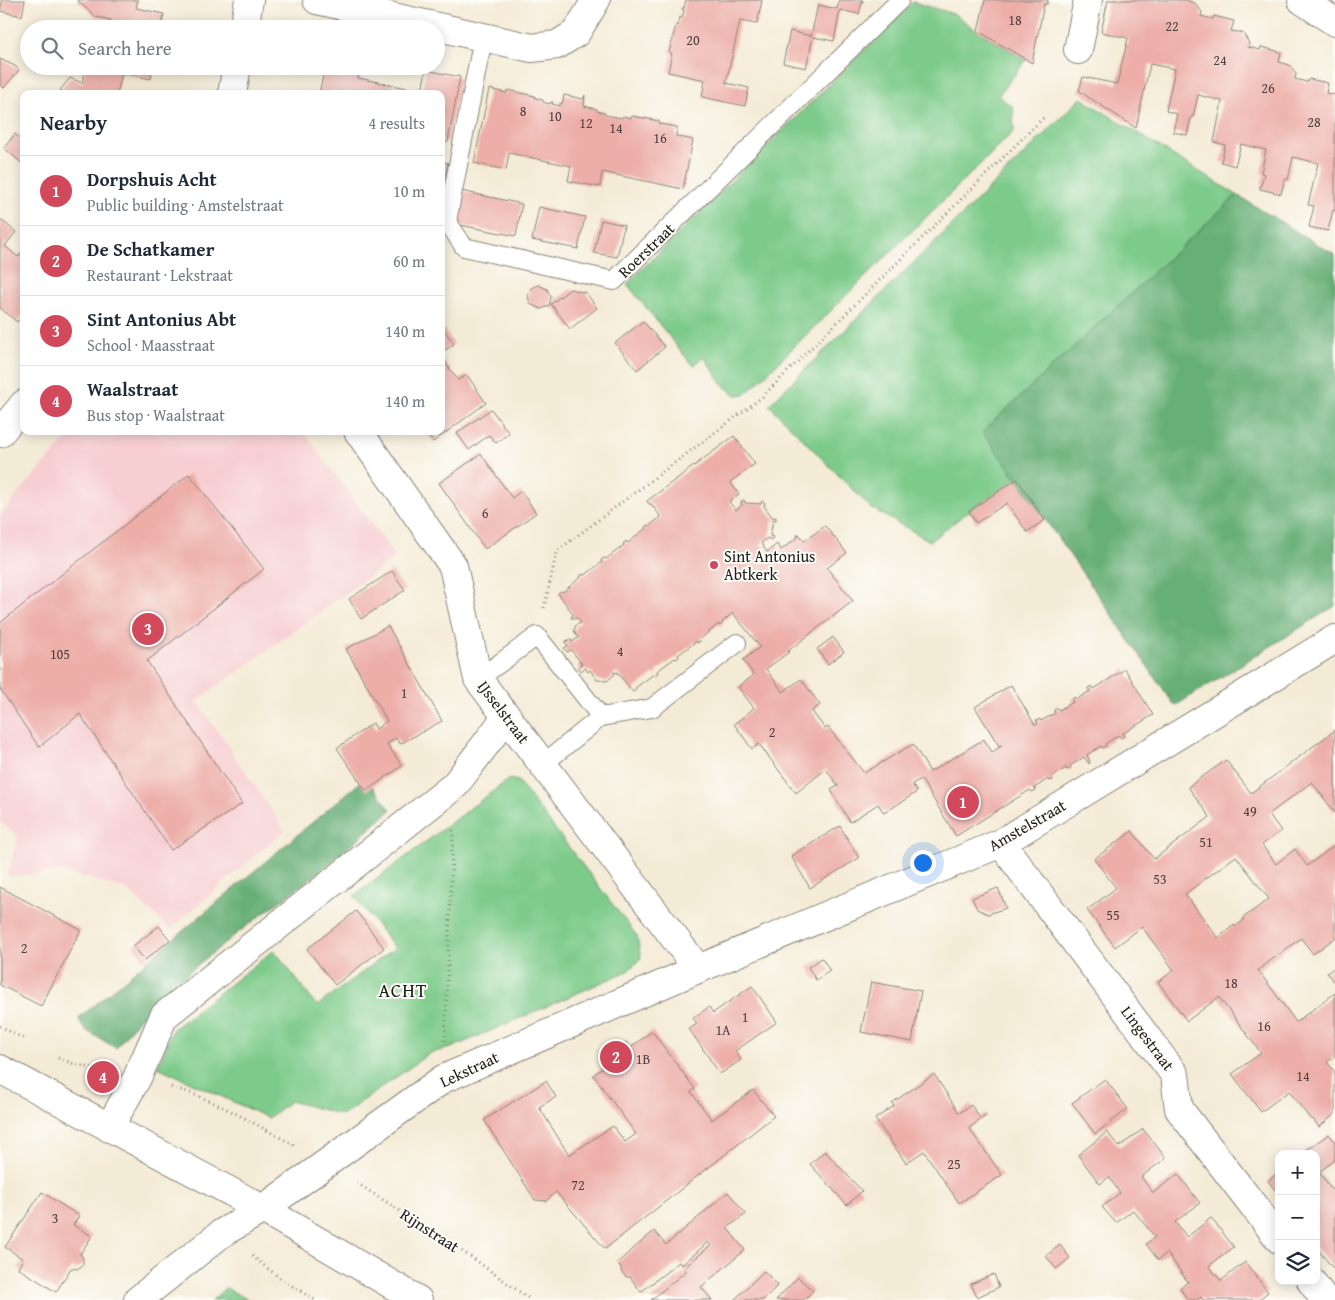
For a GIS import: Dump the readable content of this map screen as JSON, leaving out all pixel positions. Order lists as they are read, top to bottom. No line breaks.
{"streets":{"street":["IJsselstraat","Amstelstraat","Lingestraat","Lekstraat"],"lane":["Roerstraat"],"path":["Rijnstraat"]},"crossings":[["IJsselstraat","Amstelstraat"],["IJsselstraat","Lekstraat"],["Amstelstraat","Lingestraat"],["Amstelstraat","Lekstraat"],["Lekstraat","Rijnstraat"]],"districts":["ACHT"],"places":["Sint Antonius Abtkerk"],"house_numbers":["18","22","20","24","26","8","10","28","12","14","16","6","4","105","1","2","49","51","53","55","2","18","1","16","1A","1B","14","25","72","3"],"page":{"search":"Search here","heading":["Nearby","4 results"],"list":[{"mark":"1","name":"Dorpshuis Acht","note":"Public building · Amstelstraat","value":"10 m"},{"mark":"2","name":"De Schatkamer","note":"Restaurant · Lekstraat","value":"60 m"},{"mark":"3","name":"Sint Antonius Abt","note":"School · Maasstraat","value":"140 m"},{"mark":"4","name":"Waalstraat","note":"Bus stop · Waalstraat","value":"140 m"}],"pins":["3","1","2","4"],"map_buttons":["+","−"]}}
